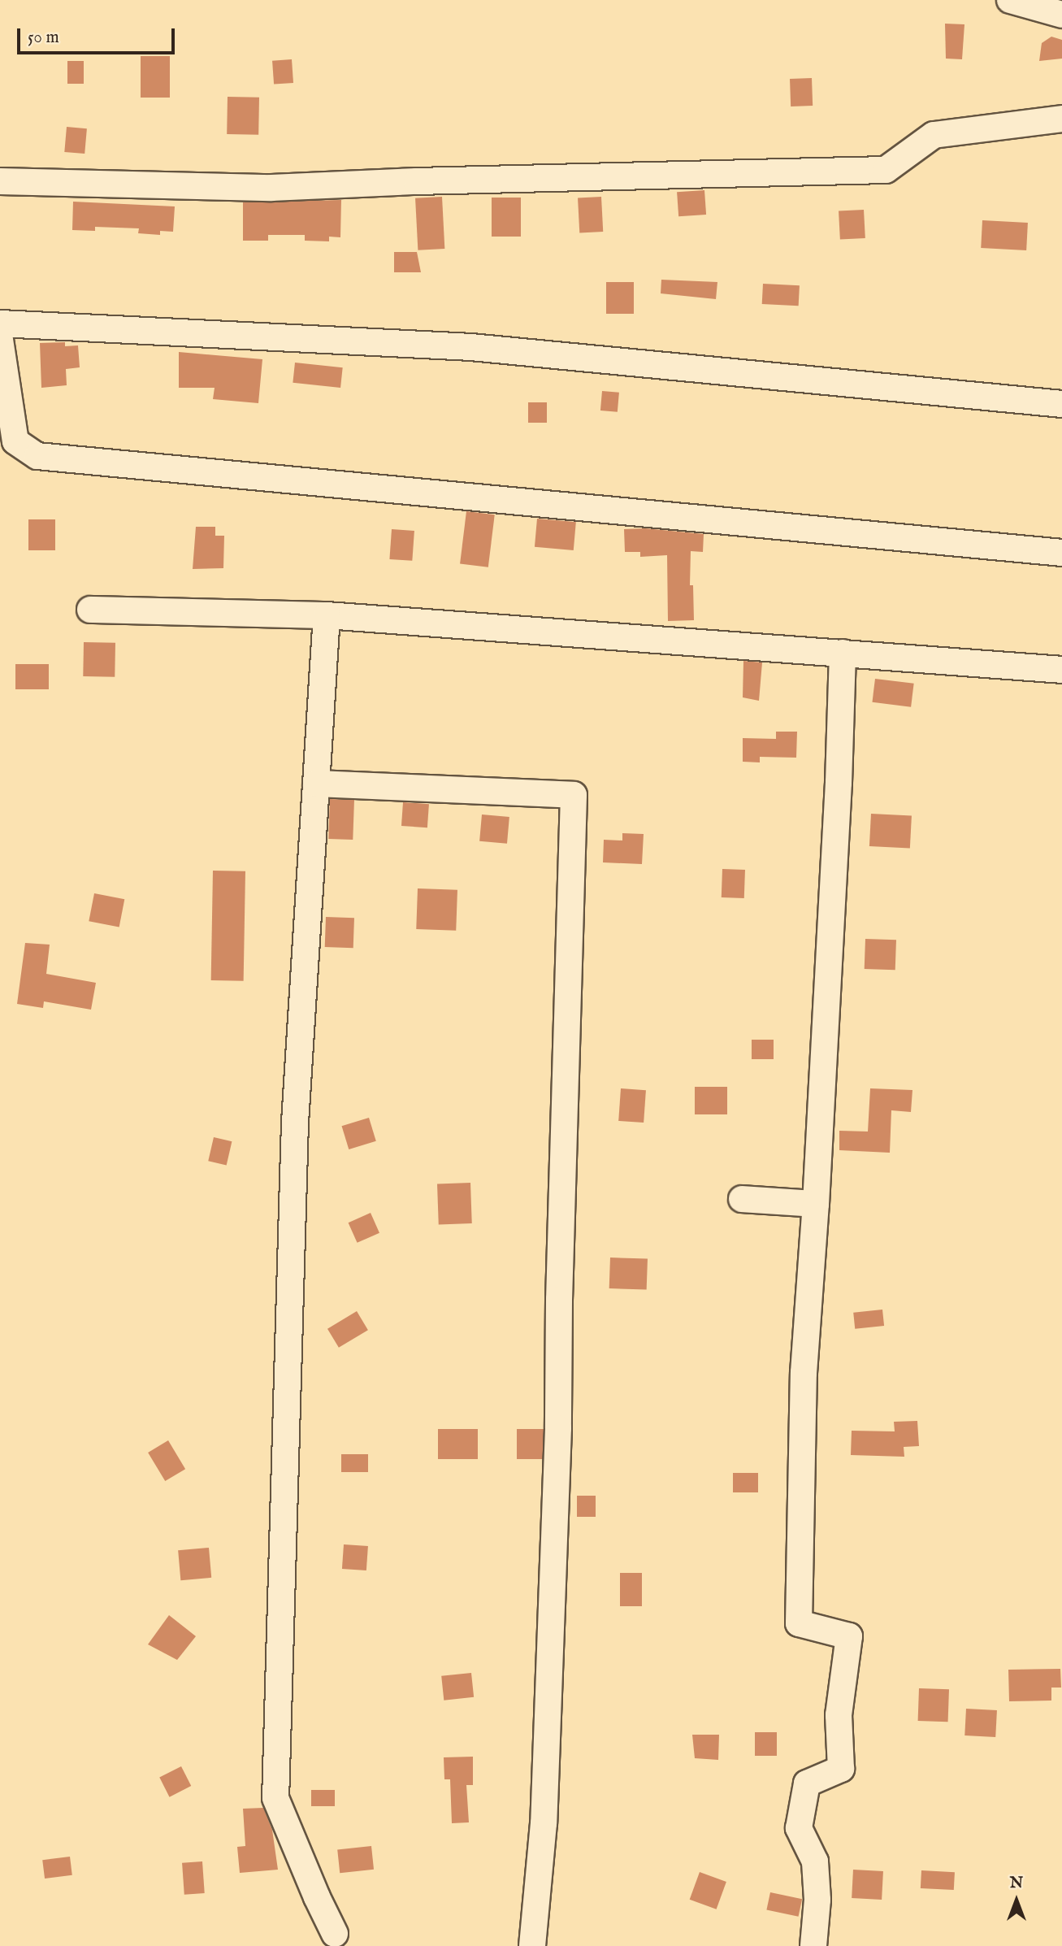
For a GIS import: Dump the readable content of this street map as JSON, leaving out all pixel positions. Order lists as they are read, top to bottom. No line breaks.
{"scale_bar":"50 m","north":"top"}
